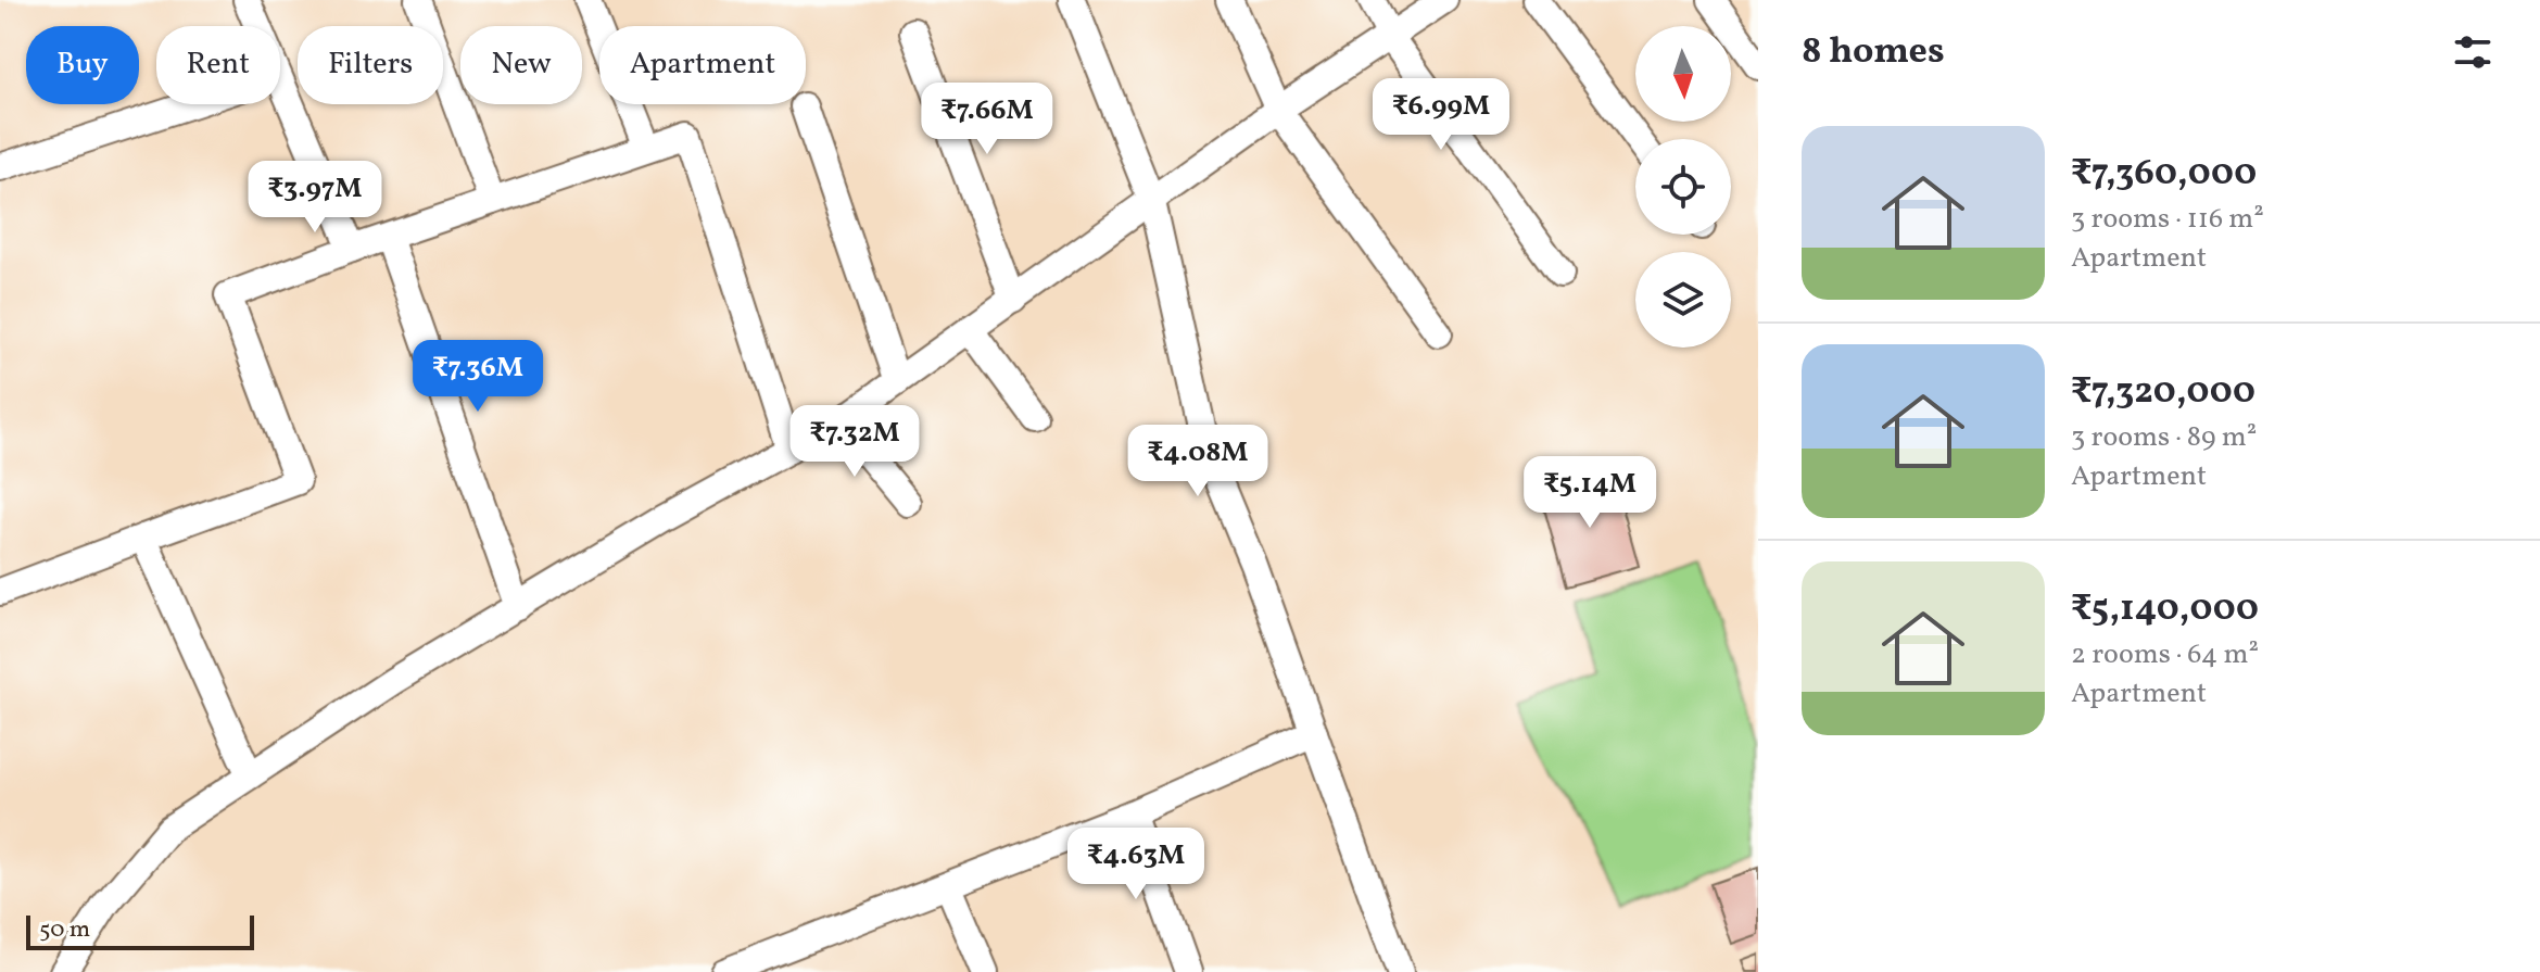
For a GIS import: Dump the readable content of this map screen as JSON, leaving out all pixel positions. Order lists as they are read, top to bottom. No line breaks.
{"scale_bar":"50 m","north":"bottom","page":{"heading":"8 homes","chip":["Buy","Rent","Filters","New","Apartment"],"price":["₹6.99M","₹7.66M","₹3.97M","₹7.36M","₹7.32M","₹4.08M","₹5.14M","₹4.63M"],"list":[{"name":"₹7,360,000","note":"3 rooms · 116 m² · Apartment"},{"name":"₹7,320,000","note":"3 rooms · 89 m² · Apartment"},{"name":"₹5,140,000","note":"2 rooms · 64 m² · Apartment"}],"scale":"50 m"}}
